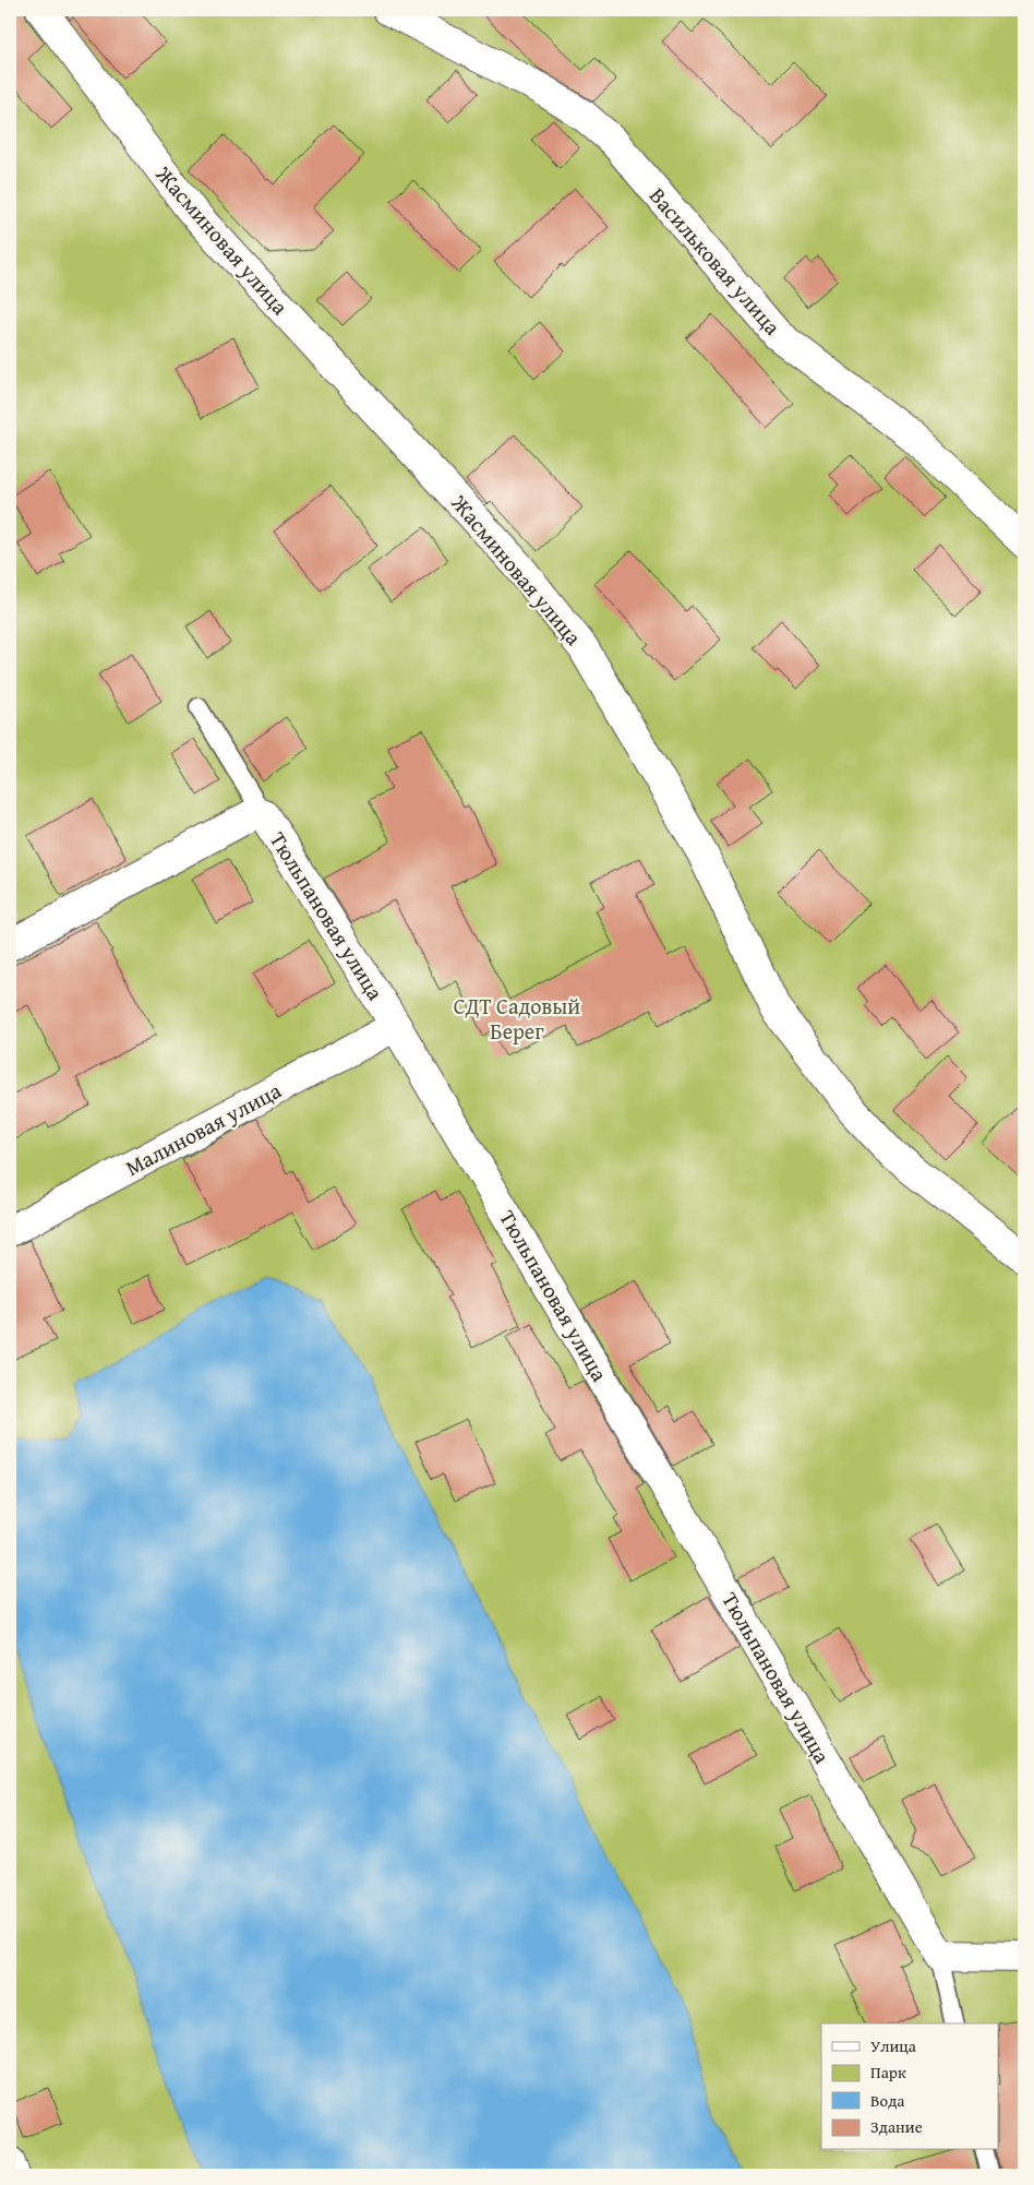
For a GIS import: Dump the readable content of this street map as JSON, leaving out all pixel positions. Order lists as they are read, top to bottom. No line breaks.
{"streets":{"street":["Жасминовая улица","Васильковая улица","Тюльпановая улица","Малиновая улица"]},"crossings":[["Тюльпановая улица","Малиновая улица"]],"parks":["СДТ Садовый Берег"],"legend":["Улица","Парк","Вода","Здание"]}
